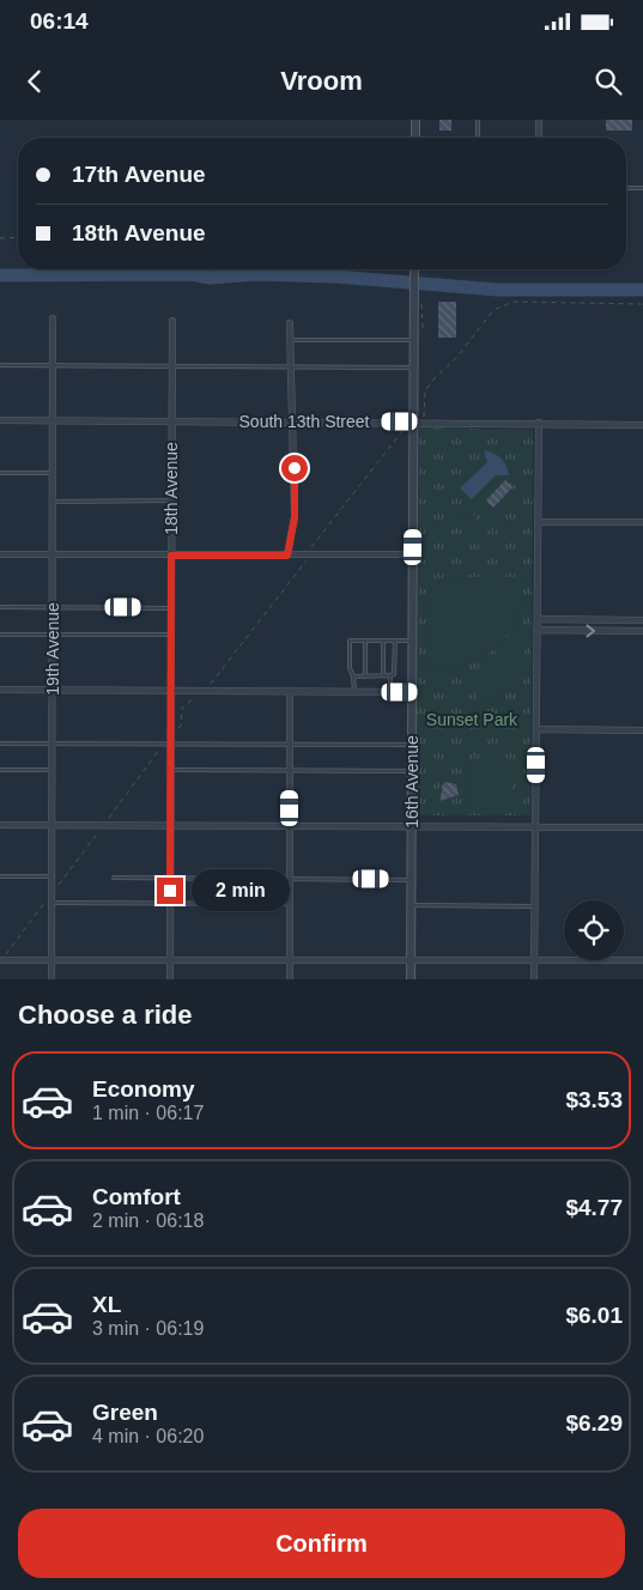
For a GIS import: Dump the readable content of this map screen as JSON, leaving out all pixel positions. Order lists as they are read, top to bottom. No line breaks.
{"streets":{"street":["South 13th Street","18th Avenue","19th Avenue","16th Avenue"]},"crossings":[["South 13th Street","18th Avenue"],["South 13th Street","19th Avenue"],["South 13th Street","16th Avenue"]],"parks":["Sunset Park"],"page":{"status":"06:14","header":"Vroom","banner":["17th Avenue","18th Avenue"],"bubble":"2 min","heading":"Choose a ride","list":[{"name":"Economy","note":"1 min · 06:17","value":"$3.53"},{"name":"Comfort","note":"2 min · 06:18","value":"$4.77"},{"name":"XL","note":"3 min · 06:19","value":"$6.01"},{"name":"Green","note":"4 min · 06:20","value":"$6.29"}],"buttons":"Confirm"}}
